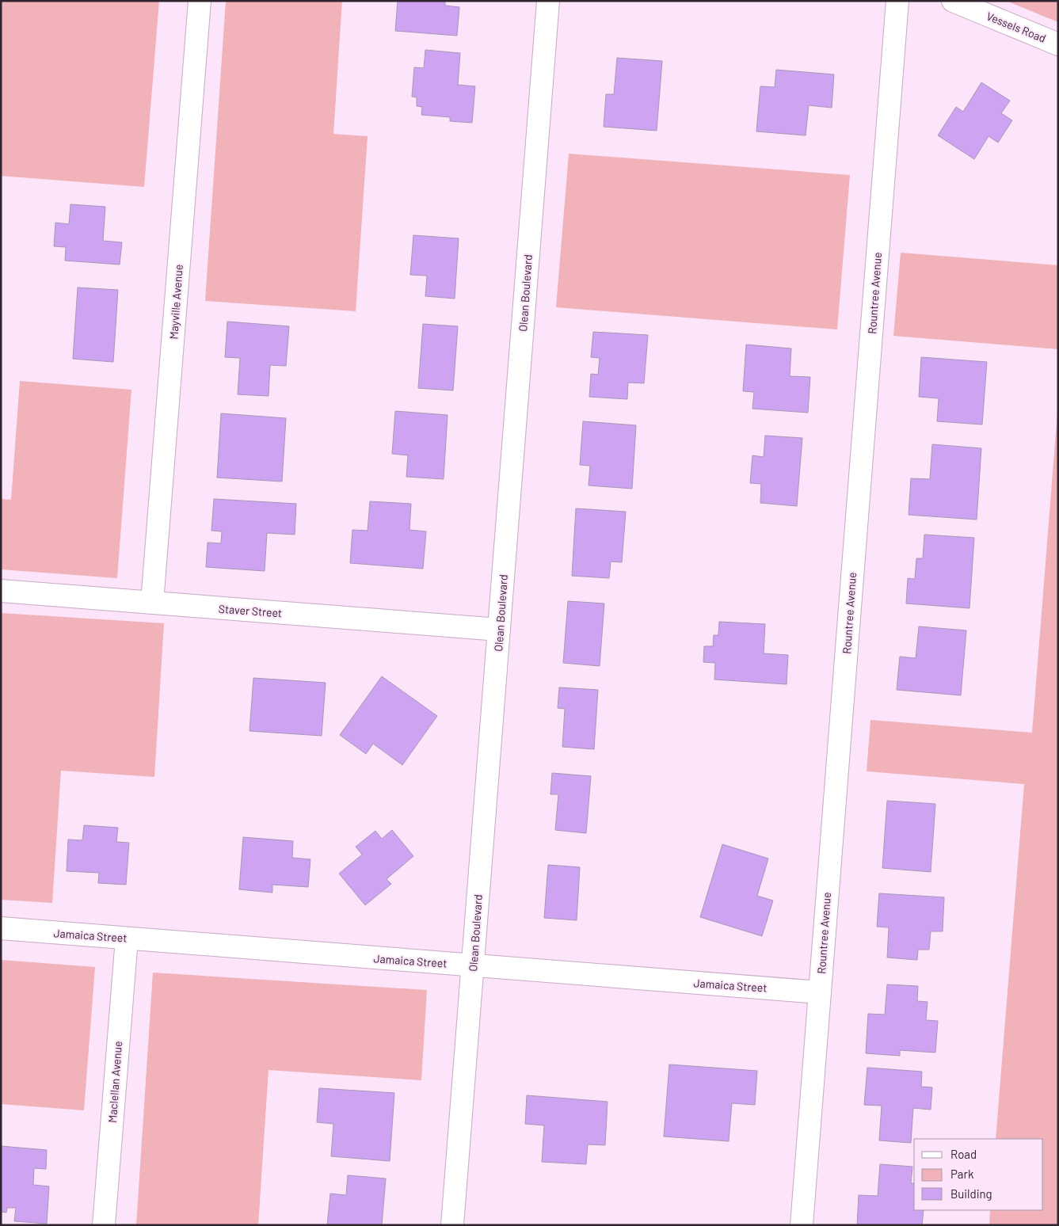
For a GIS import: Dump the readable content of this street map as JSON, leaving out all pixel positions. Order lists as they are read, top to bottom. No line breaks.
{"streets":{"street":["Vessels Road","Olean Boulevard","Rountree Avenue","Mayville Avenue","Staver Street","Jamaica Street","Maclellan Avenue"]},"crossings":[["Olean Boulevard","Staver Street"],["Olean Boulevard","Jamaica Street"],["Rountree Avenue","Jamaica Street"],["Mayville Avenue","Staver Street"],["Jamaica Street","Maclellan Avenue"]],"legend":["Road","Park","Building"]}
